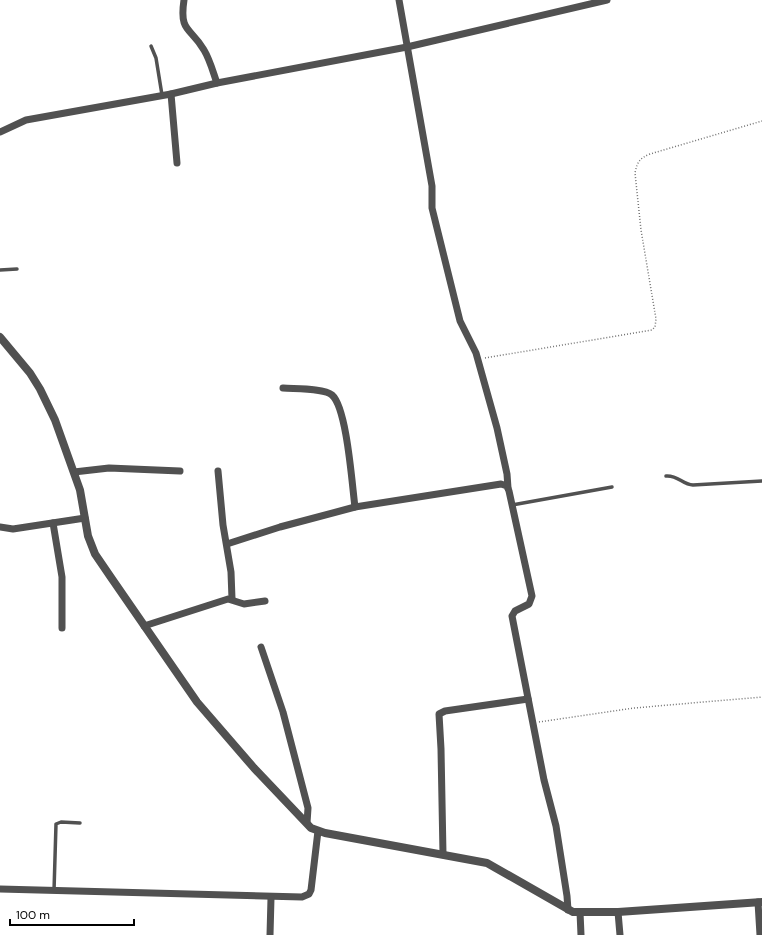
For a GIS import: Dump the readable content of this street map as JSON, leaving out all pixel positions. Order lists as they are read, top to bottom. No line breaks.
{"scale_bar":"100 m"}
